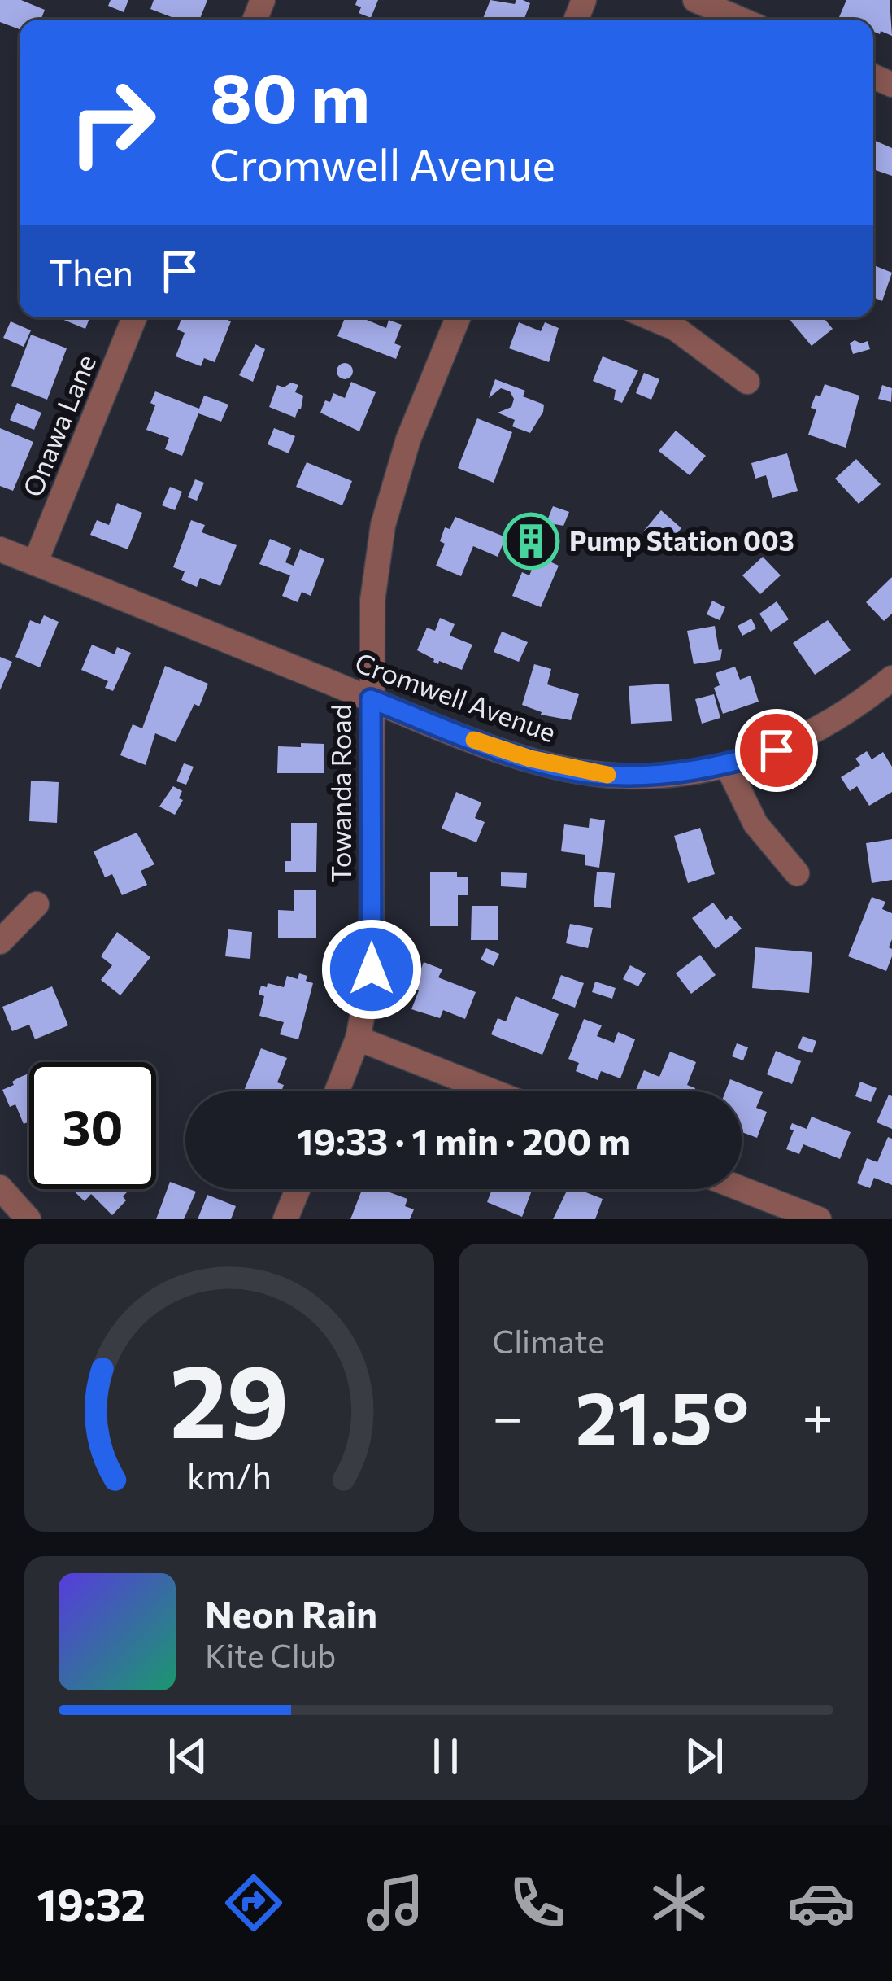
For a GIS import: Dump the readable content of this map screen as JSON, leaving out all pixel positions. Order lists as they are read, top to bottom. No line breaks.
{"streets":{"street":["Onawa Lane","Cromwell Avenue","Towanda Road"]},"crossings":[["Onawa Lane","Cromwell Avenue"],["Cromwell Avenue","Towanda Road"]],"places":{"building":["Pump Station 003"]},"page":{"turn":["80 m","Cromwell Avenue"],"then":"Then","limit":"30","trip":"19:33 · 1 min · 200 m","tile":"Climate","heat":["−","21.5°","+"],"song":["Neon Rain","Kite Club"],"tabs":"19:32","gauge":["29","km/h"]}}
